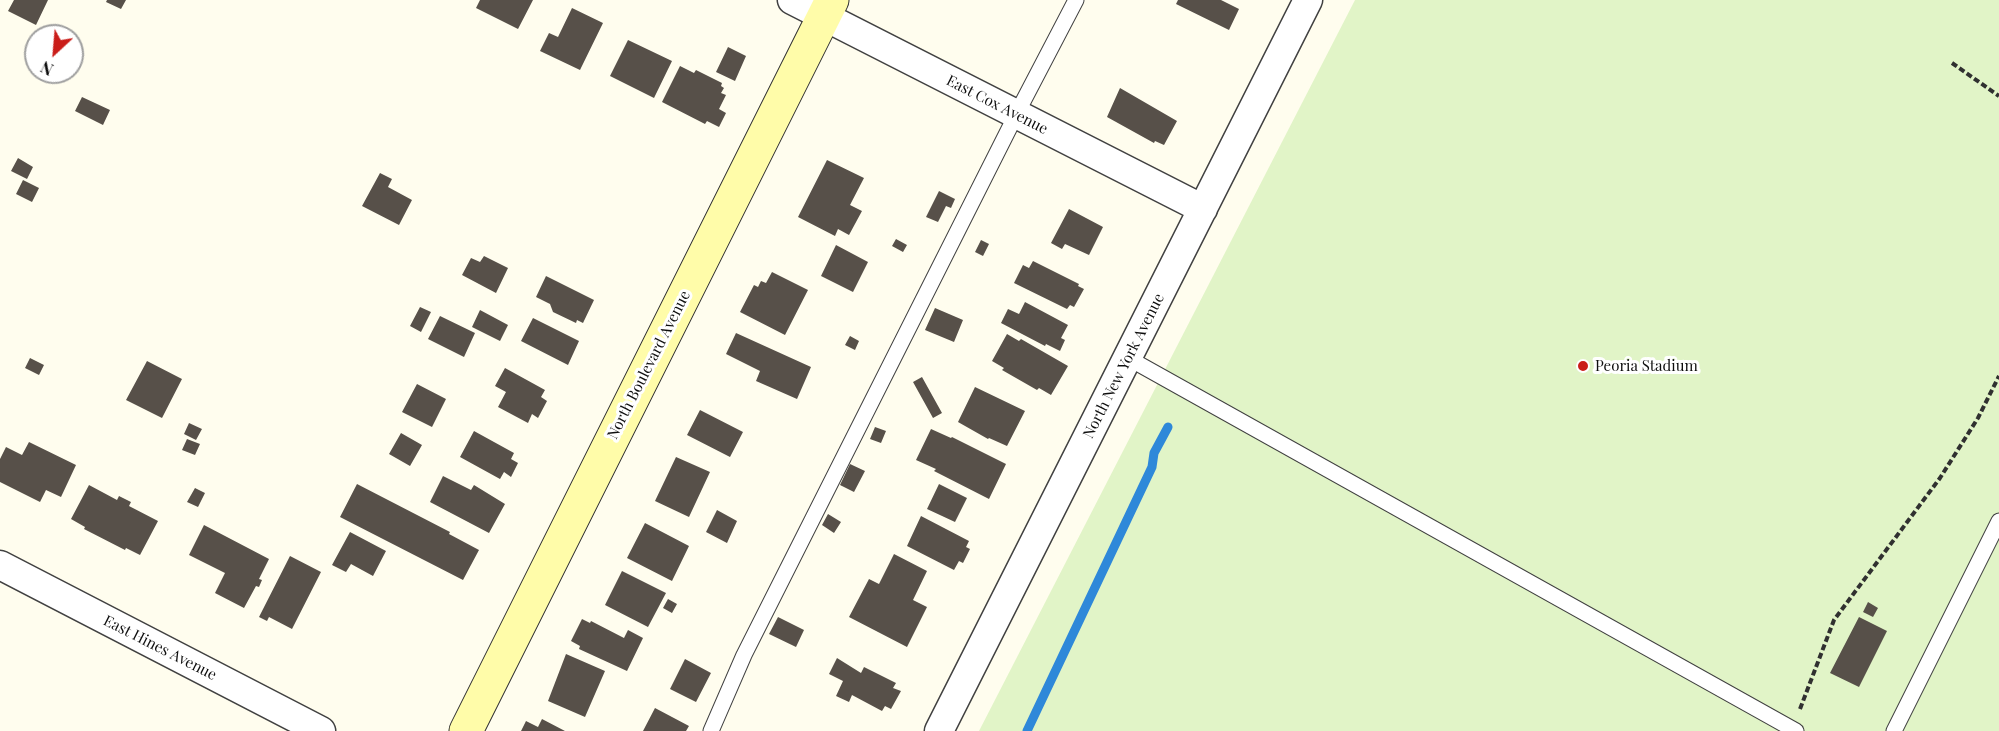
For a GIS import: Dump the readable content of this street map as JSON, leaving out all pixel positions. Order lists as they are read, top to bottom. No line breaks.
{"streets":{"street":["East Cox Avenue","North Boulevard Avenue","North New York Avenue","East Hines Avenue"]},"crossings":[["East Cox Avenue","North Boulevard Avenue"],["East Cox Avenue","North New York Avenue"]],"places":["Peoria Stadium"],"north":"bottom left"}
